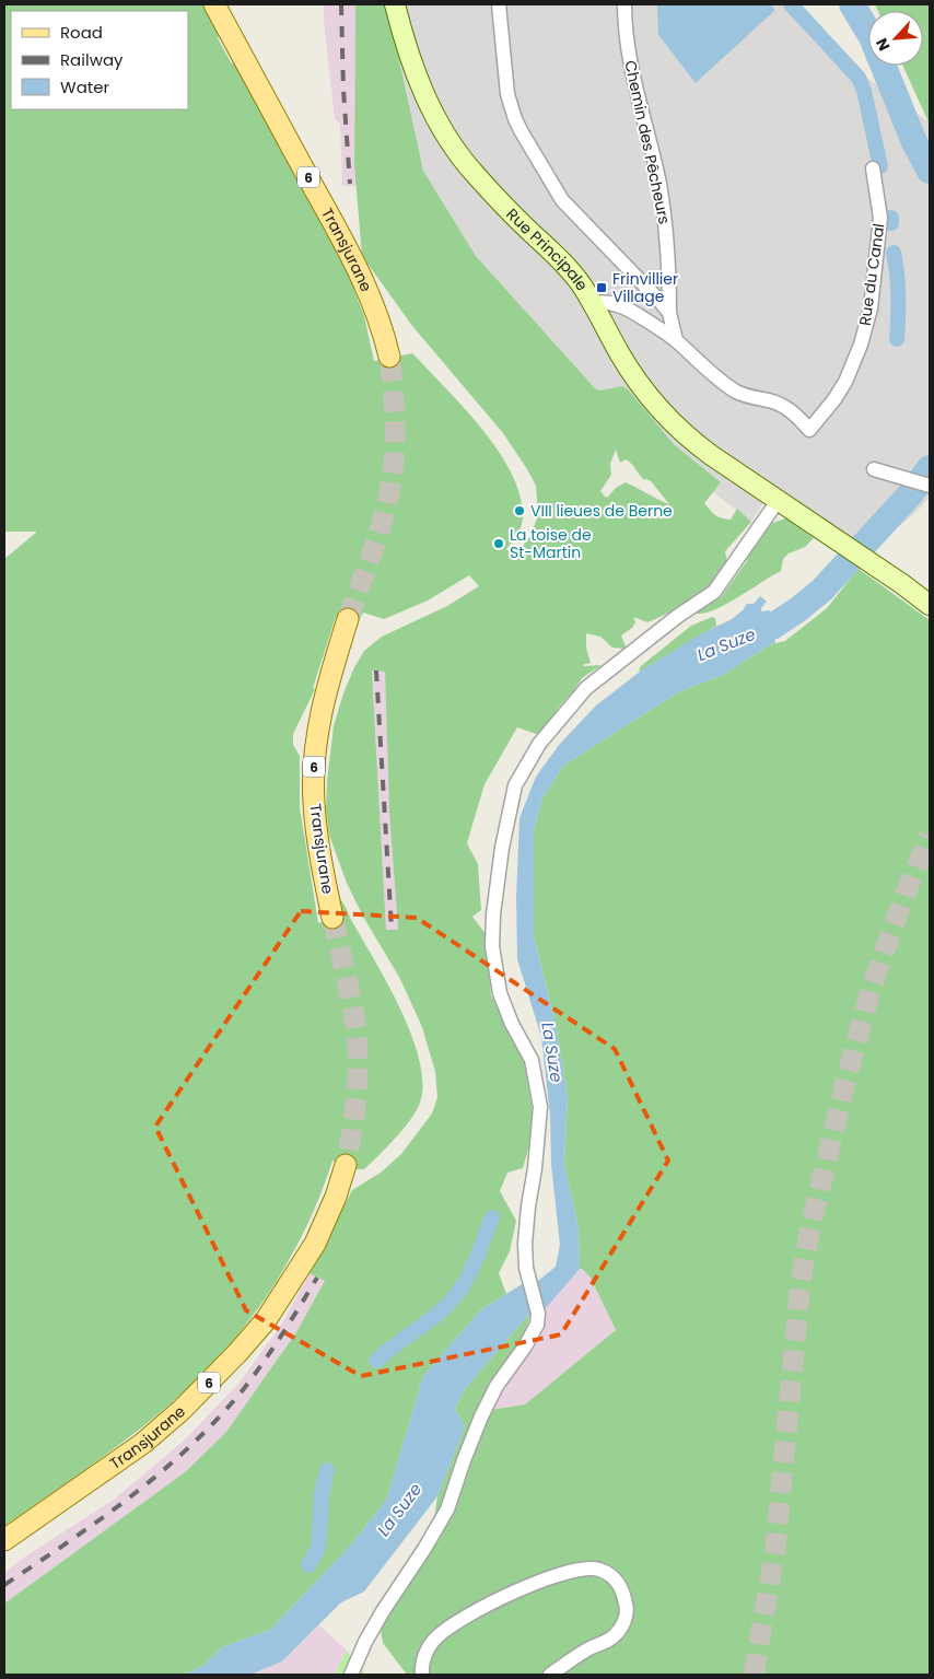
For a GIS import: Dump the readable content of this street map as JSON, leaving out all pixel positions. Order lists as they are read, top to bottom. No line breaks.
{"streets":{"main road":["6","Transjurane","Rue Principale"],"street":["Chemin des Pêcheurs","Rue du Canal"]},"water":["La Suze"],"places":{"transit":["Frinvillier Village"],"other":["VIII lieues de Berne","La toise de St-Martin"]},"legend":["Road","Railway","Water"],"north":"bottom left"}
